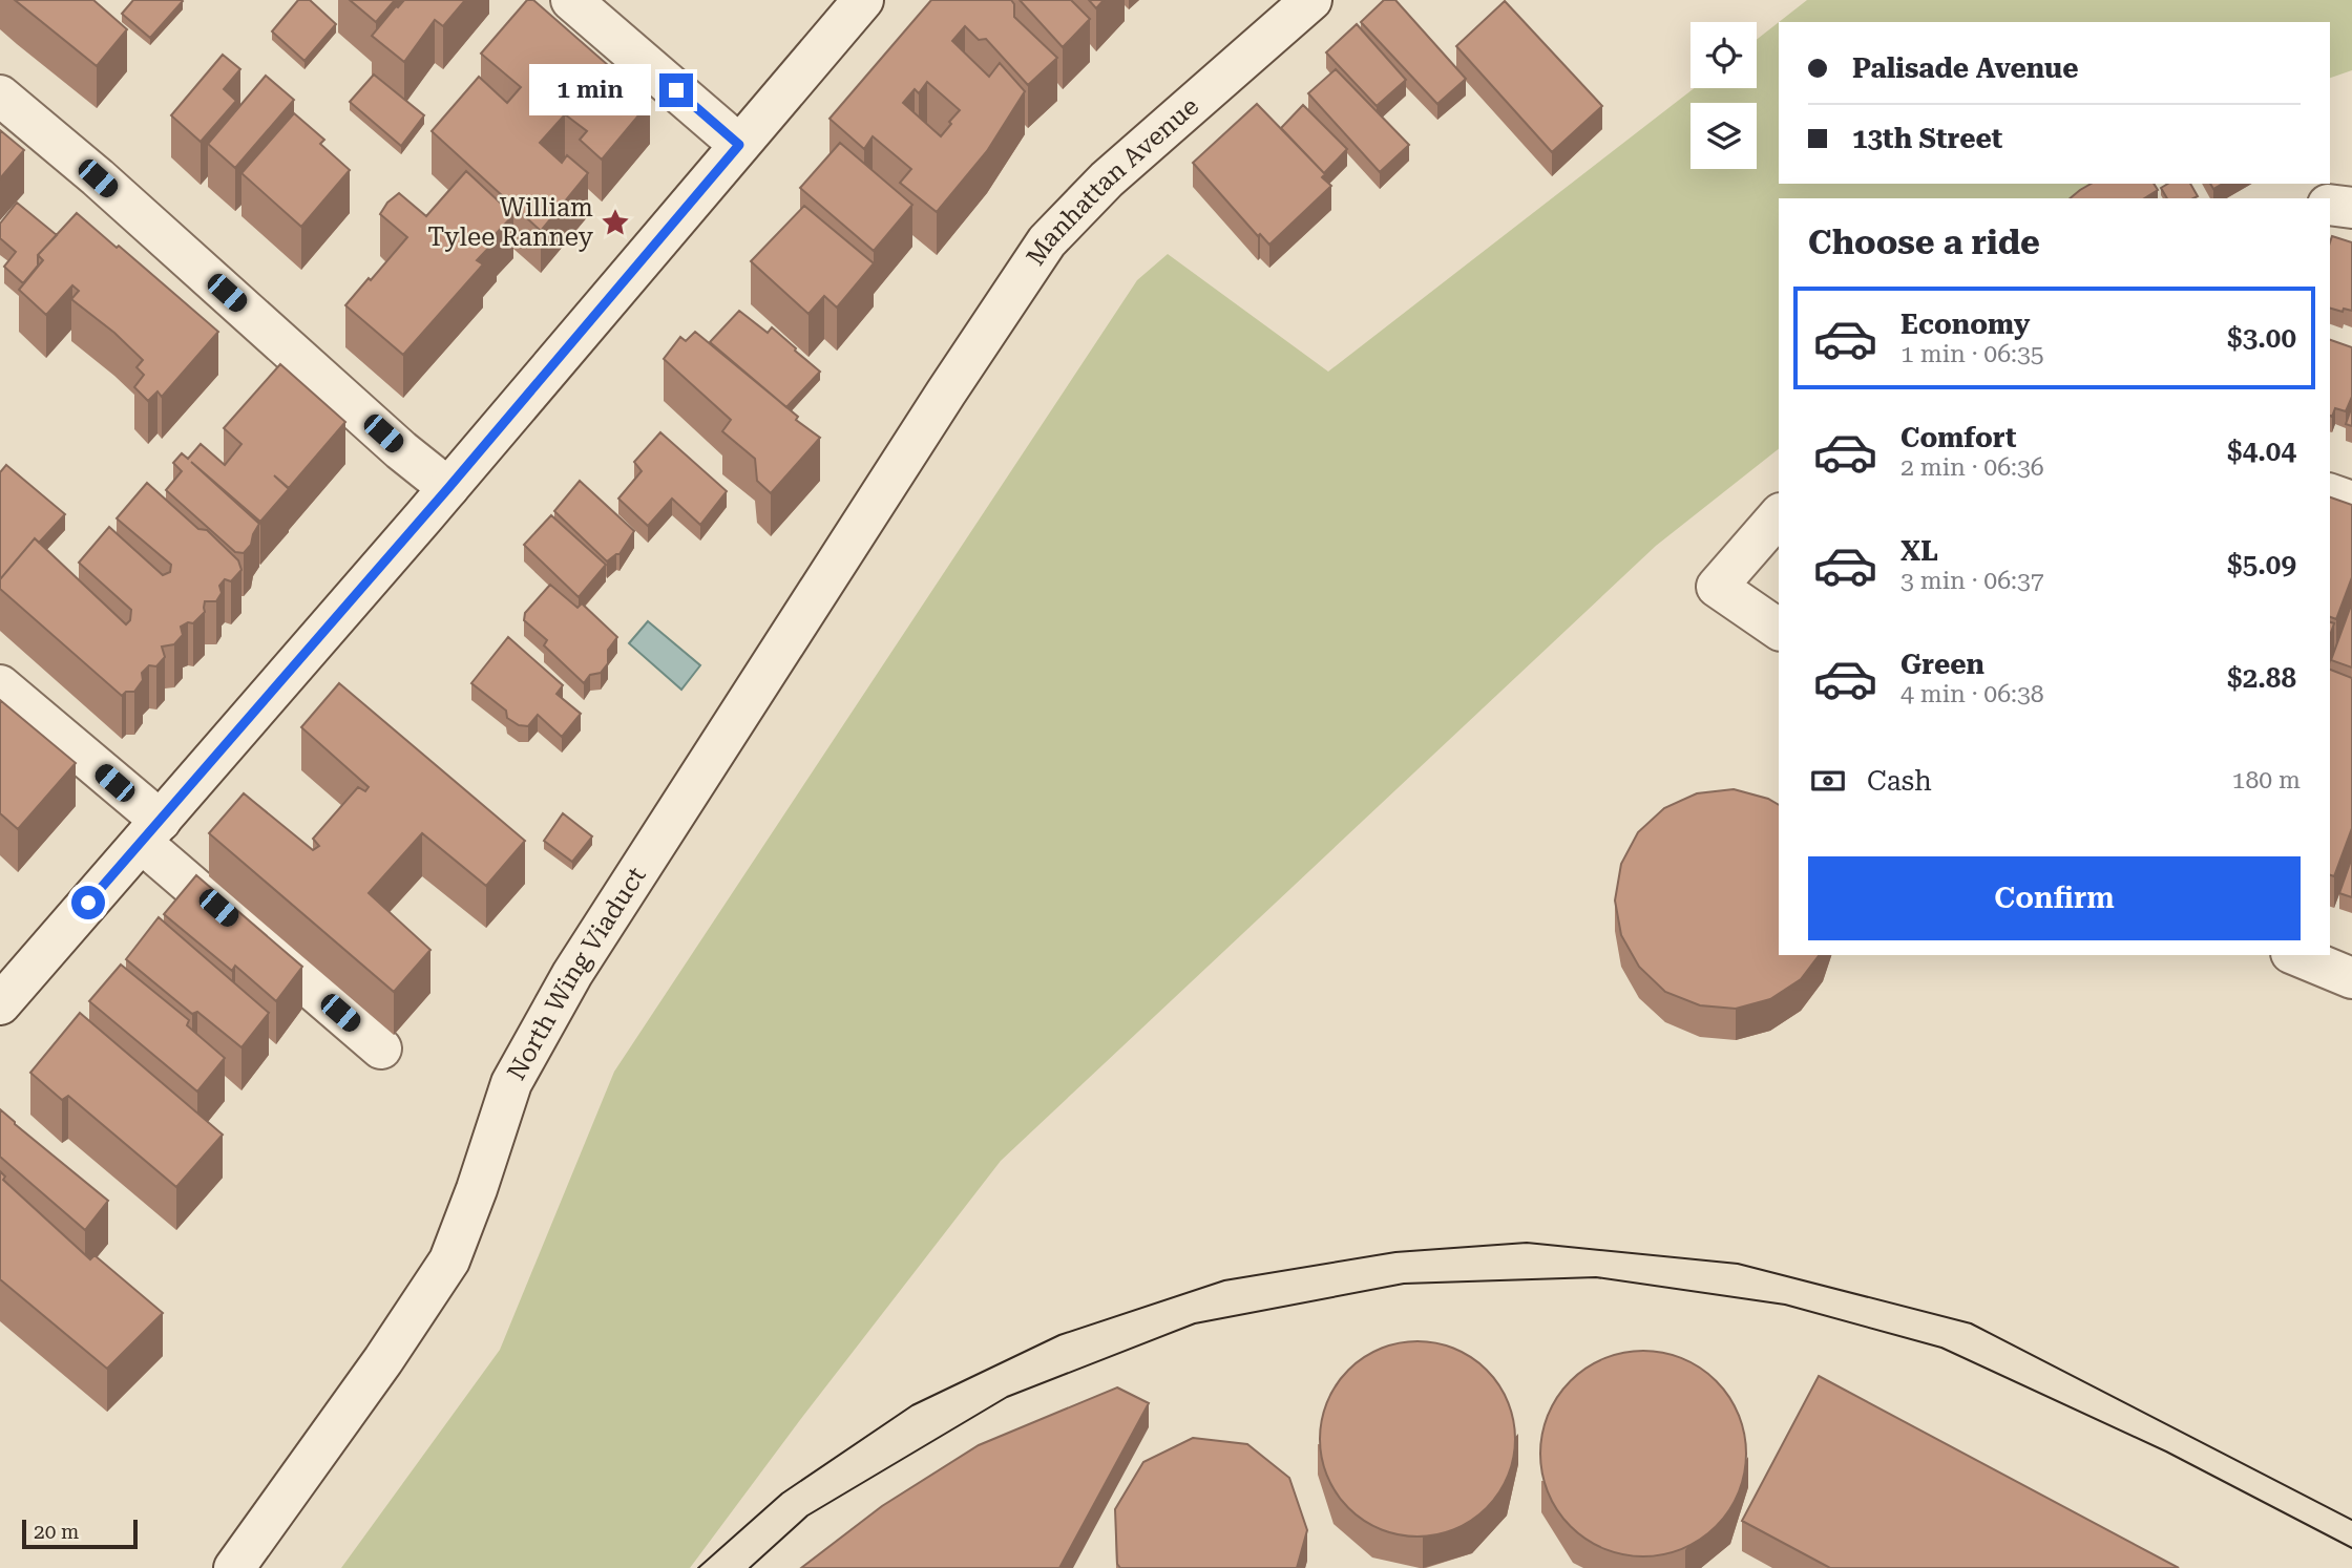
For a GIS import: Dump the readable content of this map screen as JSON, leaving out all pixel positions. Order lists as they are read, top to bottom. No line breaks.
{"streets":{"main road":["Manhattan Avenue","North Wing Viaduct"]},"crossings":[["Manhattan Avenue","North Wing Viaduct"]],"places":{"place":["William Tylee Ranney"]},"scale_bar":"20 m","page":{"banner":["Palisade Avenue","13th Street"],"bubble":"1 min","heading":"Choose a ride","list":[{"name":"Economy","note":"1 min · 06:35","value":"$3.00"},{"name":"Comfort","note":"2 min · 06:36","value":"$4.04"},{"name":"XL","note":"3 min · 06:37","value":"$5.09"},{"name":"Green","note":"4 min · 06:38","value":"$2.88"}],"pay":["Cash","180 m"],"buttons":"Confirm","scale":"20 m"}}
